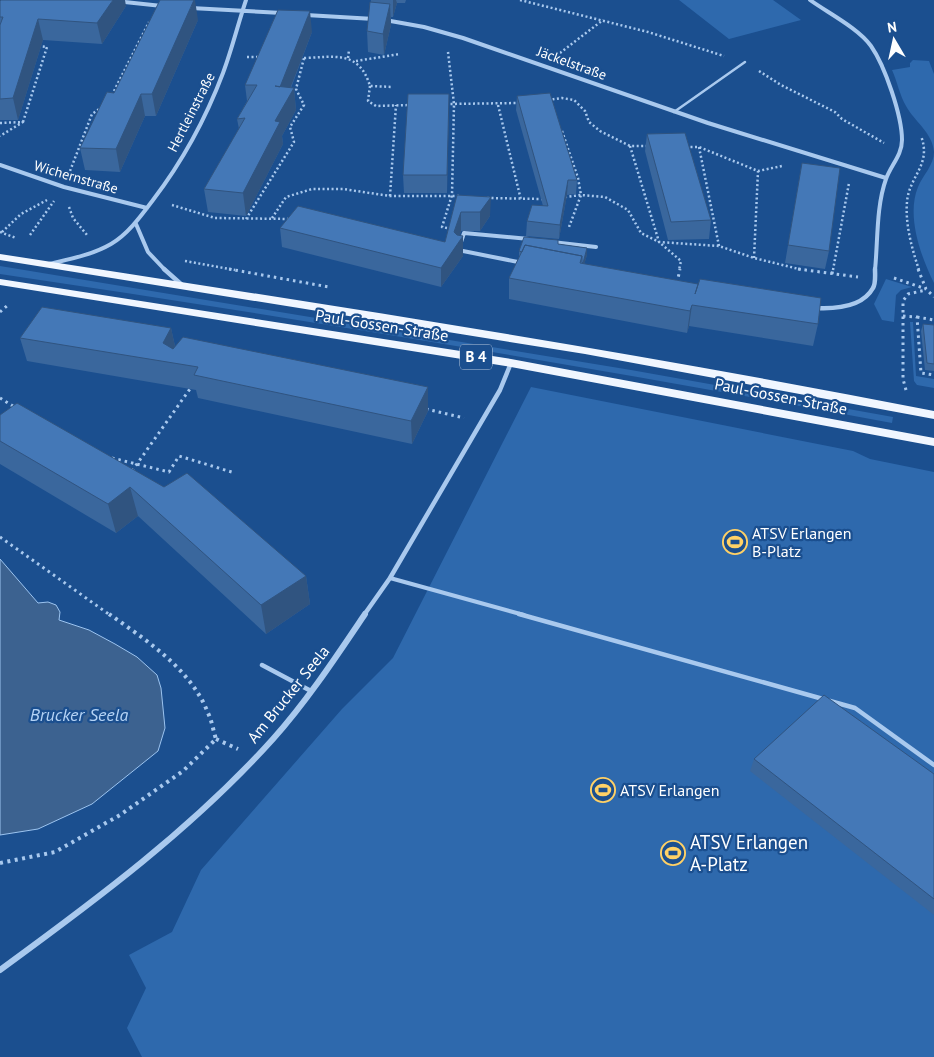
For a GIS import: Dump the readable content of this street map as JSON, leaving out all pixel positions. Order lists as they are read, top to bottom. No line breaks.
{"streets":{"main road":["Paul-Gossen-Straße","B 4"],"street":["Jäckelstraße","Hertleinstraße","Wichernstraße","Am Brucker Seela"]},"crossings":[["Hertleinstraße","Wichernstraße"],["Hertleinstraße","Paul-Gossen-Straße"],["Paul-Gossen-Straße","Am Brucker Seela"]],"water":["Brucker Seela"],"places":{"sports":["ATSV Erlangen B-Platz","ATSV Erlangen","ATSV Erlangen A-Platz"]},"north":"top"}
